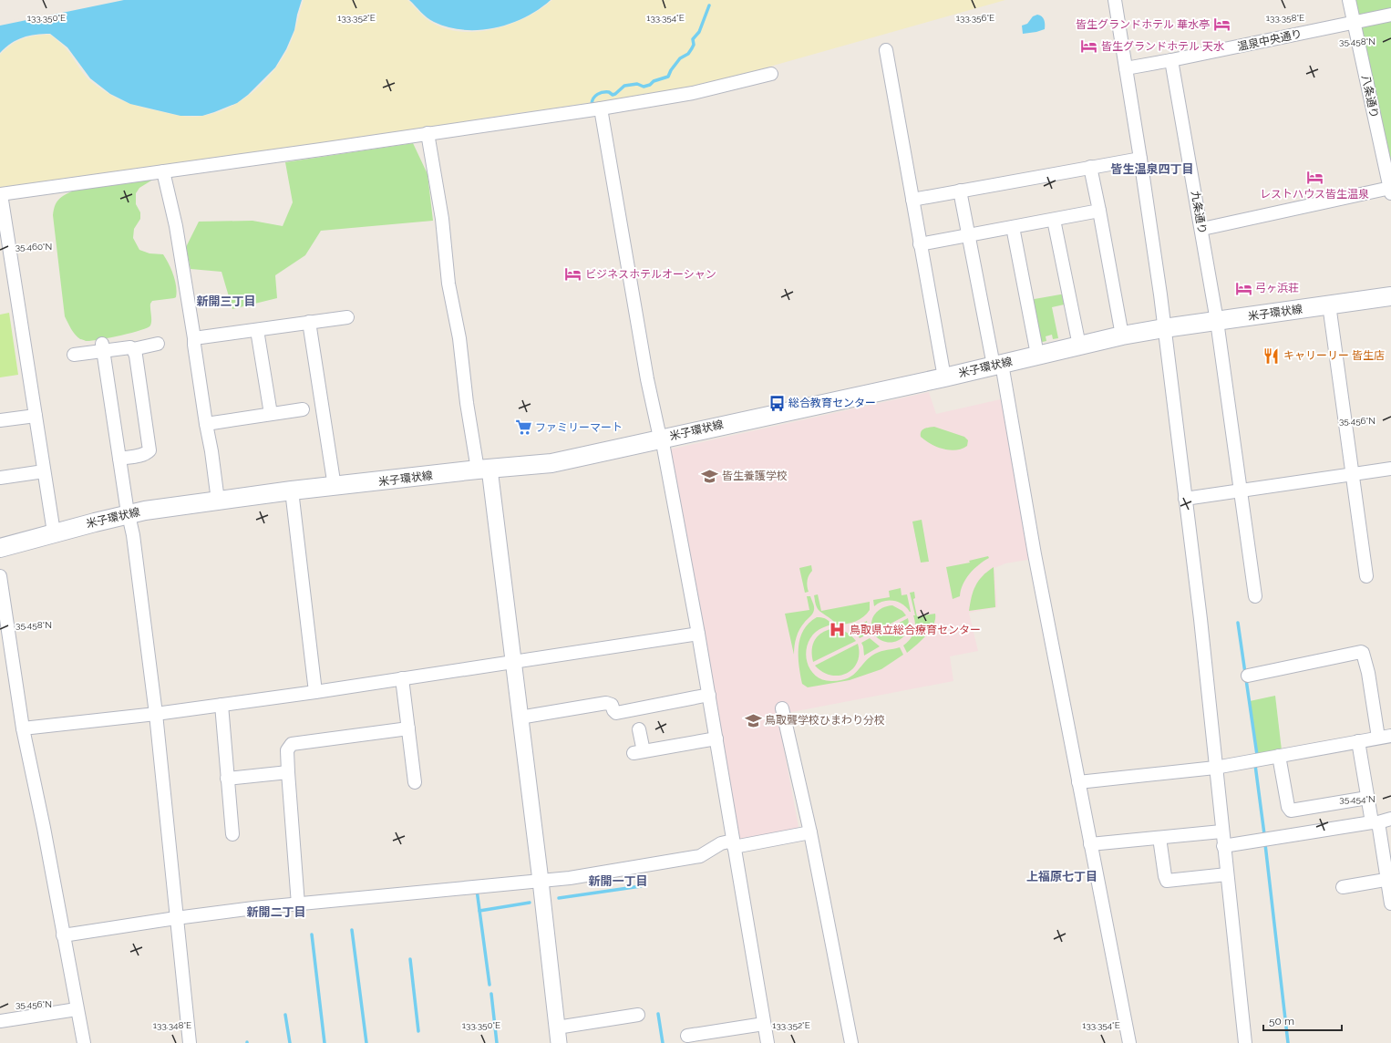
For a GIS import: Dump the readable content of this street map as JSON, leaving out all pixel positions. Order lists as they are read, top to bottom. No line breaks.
{"streets":{"main road":["米子環状線"],"street":["温泉中央通り","八条通り","九条通り"]},"crossings":[["温泉中央通り","八条通り"],["温泉中央通り","九条通り"],["九条通り","米子環状線"]],"districts":["皆生温泉四丁目","新開三丁目","上福原七丁目","新開一丁目","新開二丁目"],"places":{"hotel":["皆生グランドホテル 華水亭","皆生グランドホテル 天水","レストハウス皆生温泉","ビジネスホテルオーシャン","弓ヶ浜荘"],"restaurant":["キャリーリー 皆生店"],"bus stop":["総合教育センター"],"supermarket":["ファミリーマート"],"school or university":["皆生養護学校","鳥取聾学校ひまわり分校"],"hospital":["鳥取県立総合療育センター"]},"scale_bar":"50 m","coordinates":["133.350°E","133.352°E","133.354°E","133.356°E","133.358°E","35.458°N","35.460°N","35.456°N","35.454°N","133.348°E"]}
